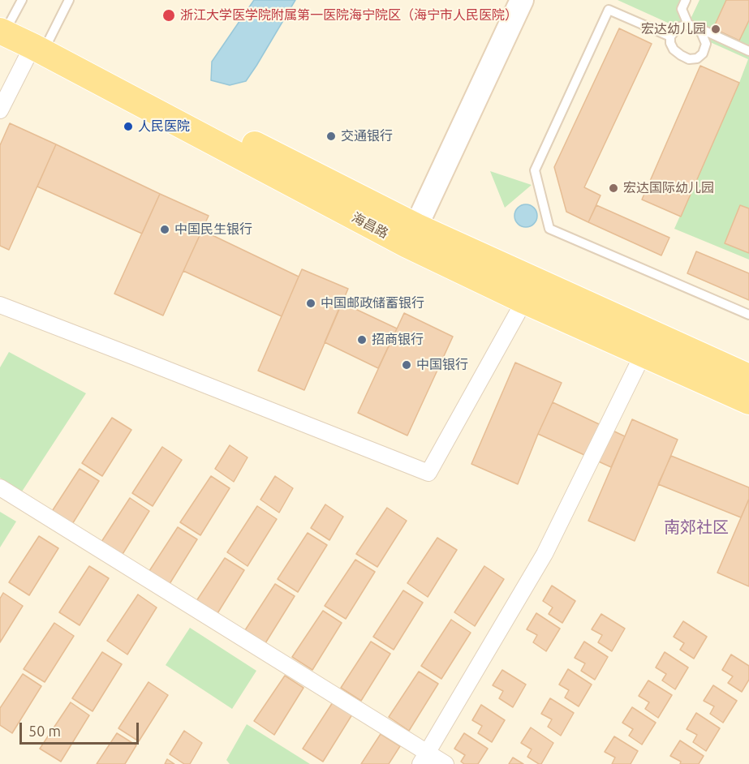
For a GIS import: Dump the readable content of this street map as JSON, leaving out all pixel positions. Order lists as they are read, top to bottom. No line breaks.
{"streets":{"main road":["海昌路"]},"districts":["南郊社区"],"places":["浙江大学医学院附属第一医院海宁院区（海宁市人民医院）","宏达幼儿园","人民医院","交通银行","宏达国际幼儿园","中国民生银行","中国邮政储蓄银行","招商银行","中国银行"],"scale_bar":"50 m"}
